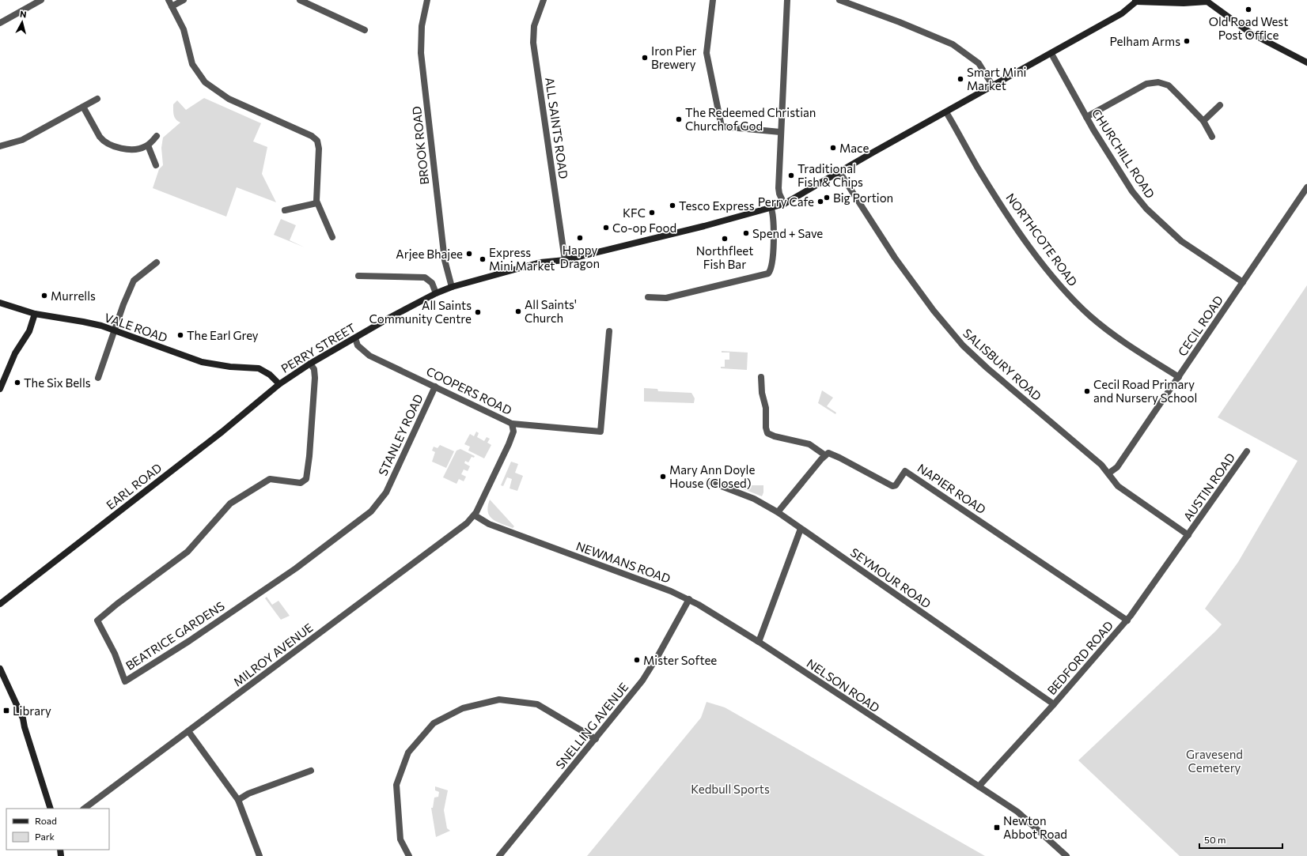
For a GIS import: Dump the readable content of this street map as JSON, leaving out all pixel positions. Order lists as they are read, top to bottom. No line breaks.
{"streets":{"street":["ALL SAINTS ROAD","BROOK ROAD","CHURCHILL ROAD","NORTHCOTE ROAD","CECIL ROAD","VALE ROAD","PERRY STREET","SALISBURY ROAD","COOPERS ROAD","STANLEY ROAD","EARL ROAD","AUSTIN ROAD","NAPIER ROAD","NEWMANS ROAD","SEYMOUR ROAD","BEATRICE GARDENS","MILROY AVENUE","BEDFORD ROAD","NELSON ROAD","SNELLING AVENUE"]},"crossings":[["ALL SAINTS ROAD","PERRY STREET"],["BROOK ROAD","PERRY STREET"],["CHURCHILL ROAD","CECIL ROAD"],["CHURCHILL ROAD","PERRY STREET"],["NORTHCOTE ROAD","CECIL ROAD"],["NORTHCOTE ROAD","PERRY STREET"],["CECIL ROAD","SALISBURY ROAD"],["VALE ROAD","PERRY STREET"],["VALE ROAD","EARL ROAD"],["PERRY STREET","SALISBURY ROAD"],["PERRY STREET","COOPERS ROAD"],["PERRY STREET","EARL ROAD"],["PERRY STREET","BEATRICE GARDENS"],["SALISBURY ROAD","AUSTIN ROAD"],["SALISBURY ROAD","BEDFORD ROAD"],["COOPERS ROAD","STANLEY ROAD"],["COOPERS ROAD","MILROY AVENUE"],["STANLEY ROAD","BEATRICE GARDENS"],["AUSTIN ROAD","BEDFORD ROAD"],["NAPIER ROAD","BEDFORD ROAD"],["NEWMANS ROAD","MILROY AVENUE"],["NEWMANS ROAD","NELSON ROAD"],["NEWMANS ROAD","SNELLING AVENUE"],["SEYMOUR ROAD","BEDFORD ROAD"],["BEDFORD ROAD","NELSON ROAD"]],"parks":["Gravesend Cemetery","Kedbull Sports"],"places":{"other":["Old Road West Post Office","Pelham Arms","Iron Pier Brewery","Smart Mini Market","The Redeemed Christian Church of God","Mace","Traditional Fish & Chips","Big Portion","Perry Cafe","Tesco Express","KFC","Co-op Food","Spend + Save","Happy Dragon","Northfleet Fish Bar","Arjee Bhajee","Express Mini Market","Murrells","All Saints' Church","All Saints Community Centre","The Earl Grey","The Six Bells","Cecil Road Primary and Nursery School","Mary Ann Doyle House (Closed)","Mister Softee"],"transit":["Library","Newton Abbot Road"]},"legend":["Road","Park"],"scale_bar":"50 m","north":"top"}
